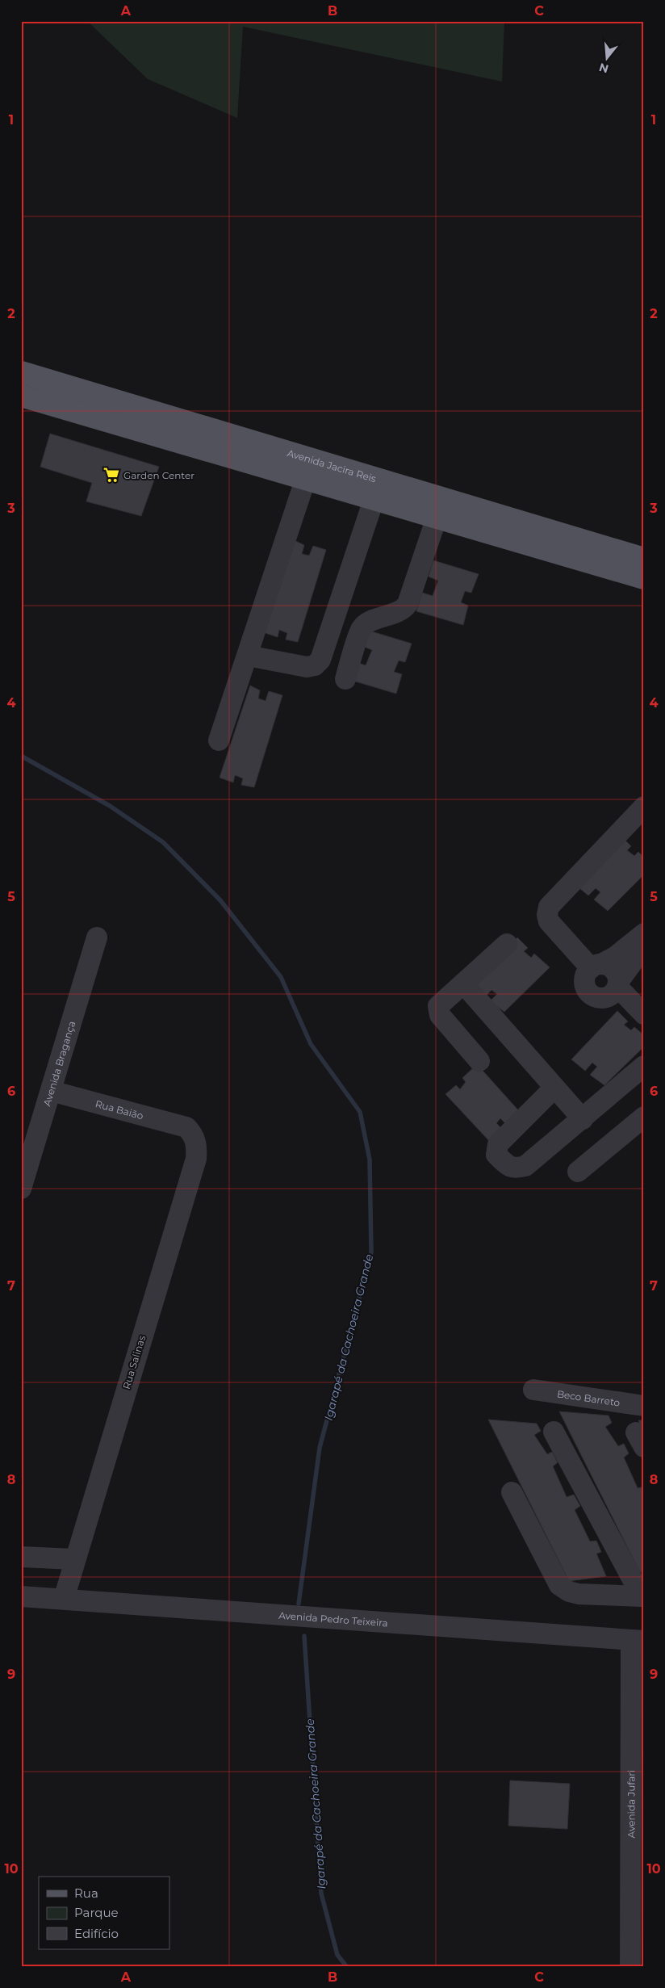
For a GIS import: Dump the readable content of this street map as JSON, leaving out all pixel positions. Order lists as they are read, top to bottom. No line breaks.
{"streets":{"main road":["Avenida Jacira Reis"],"street":["Avenida Bragança","Rua Baião","Rua Salinas","Beco Barreto","Avenida Pedro Teixeira","Avenida Jufari"]},"crossings":[["Avenida Bragança","Rua Baião"],["Rua Baião","Rua Salinas"],["Rua Salinas","Avenida Pedro Teixeira"],["Avenida Pedro Teixeira","Avenida Jufari"]],"water":["Igarapé da Cachoeira Grande"],"places":{"supermarket":["Garden Center"]},"legend":["Rua","Parque","Edifício"],"north":"bottom","grid":{"columns":["A","B","C"],"rows":["1","2","3","4","5","6","7","8","9","10"]}}
